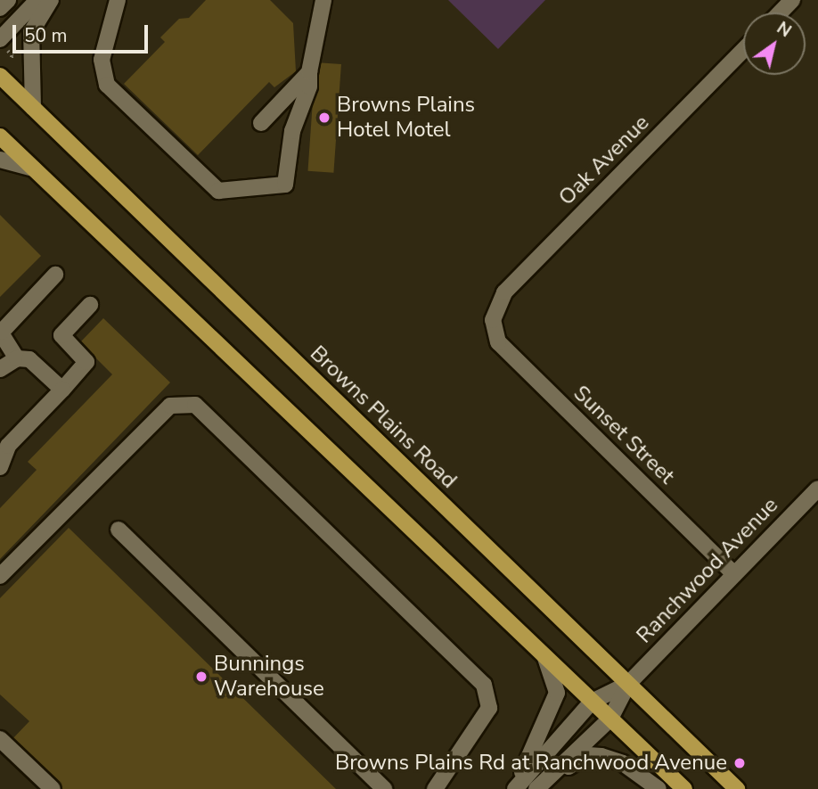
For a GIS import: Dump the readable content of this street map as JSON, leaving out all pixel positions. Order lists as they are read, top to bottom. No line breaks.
{"streets":{"main road":["Browns Plains Road"],"street":["Oak Avenue","Sunset Street","Ranchwood Avenue"]},"crossings":[["Oak Avenue","Sunset Street"],["Browns Plains Road","Ranchwood Avenue"],["Sunset Street","Ranchwood Avenue"]],"places":["Browns Plains Hotel Motel","Bunnings Warehouse","Browns Plains Rd at Ranchwood Avenue"],"scale_bar":"50 m","north":"top right"}
